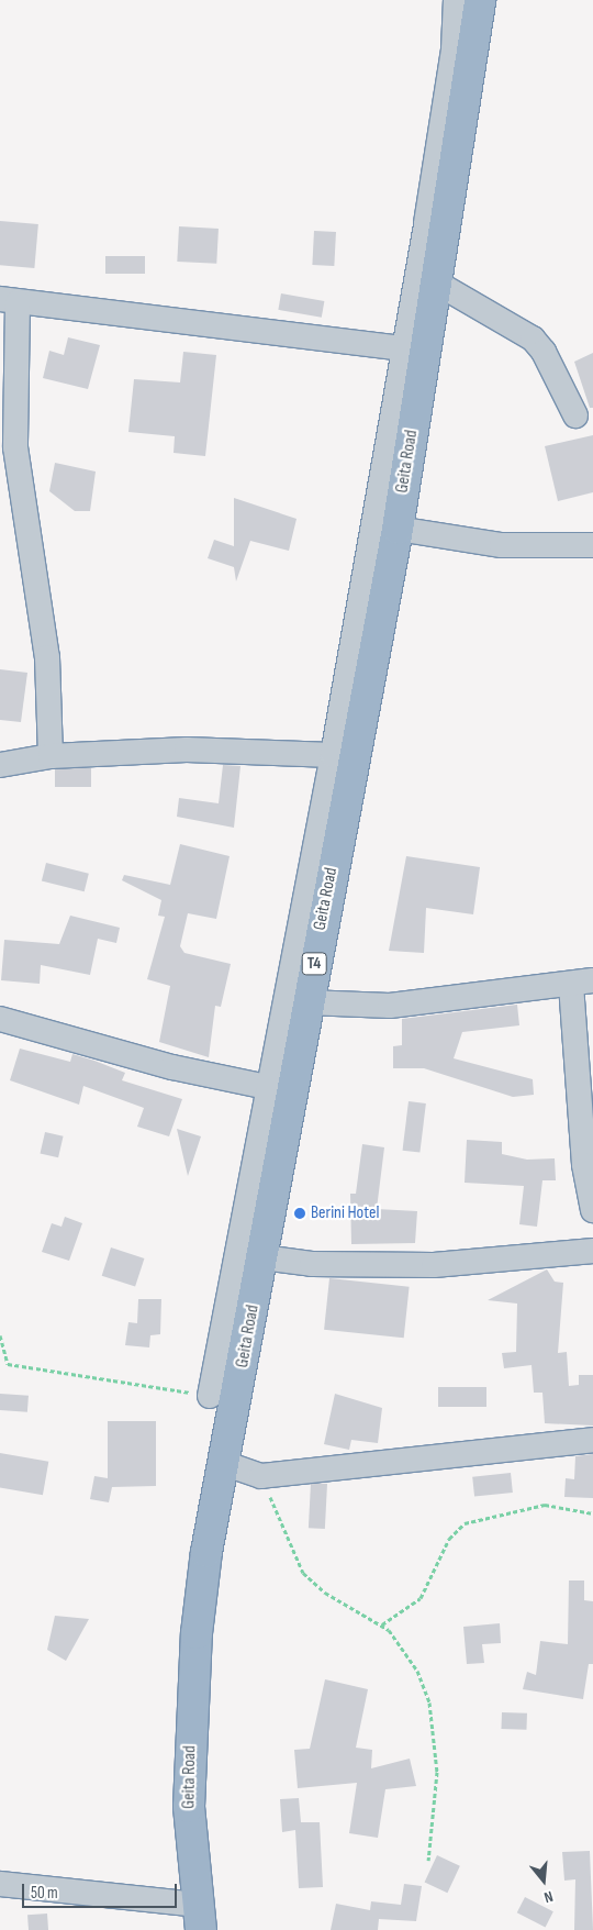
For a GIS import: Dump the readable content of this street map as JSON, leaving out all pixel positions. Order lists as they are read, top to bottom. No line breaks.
{"streets":{"highway":["Geita Road","T4"]},"places":["Berini Hotel"],"scale_bar":"50 m","north":"bottom"}
